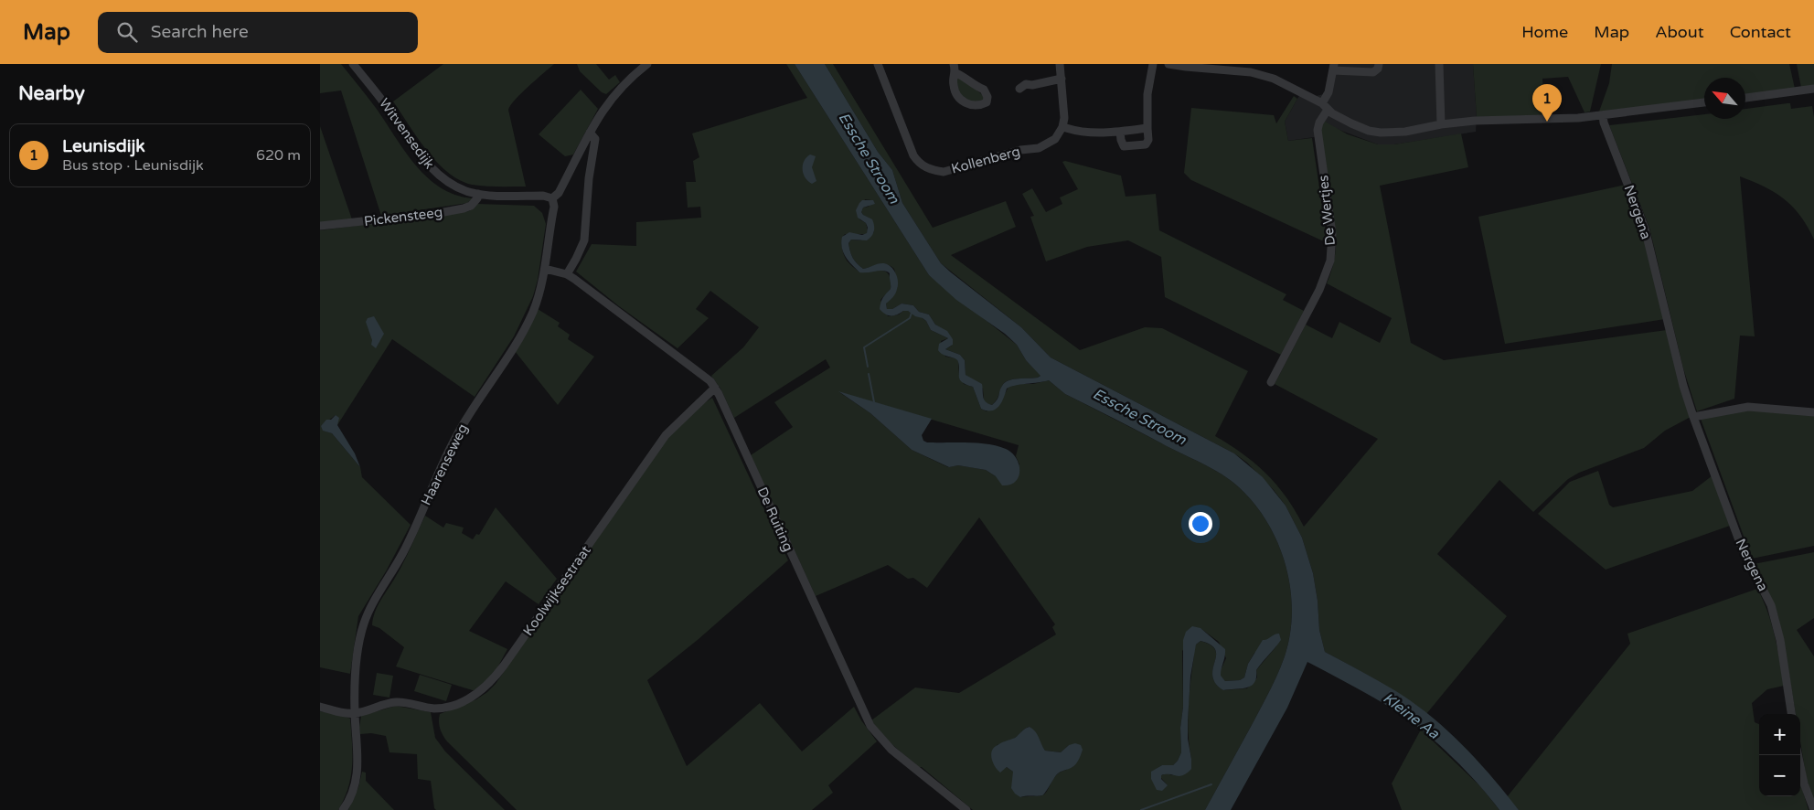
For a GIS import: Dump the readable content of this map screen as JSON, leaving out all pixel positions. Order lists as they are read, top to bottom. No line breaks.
{"streets":{"street":["Witvensedijk","Kollenberg","De Wertjes","Nergena","Pickensteeg","Haarenseweg","De Ruiting","Koolwijksestraat"]},"crossings":[["Witvensedijk","Pickensteeg"],["Witvensedijk","Haarenseweg"],["Haarenseweg","De Ruiting"],["Haarenseweg","Koolwijksestraat"],["De Ruiting","Koolwijksestraat"]],"water":["Essche Stroom","Kleine Aa"],"north":"top left","page":{"header":"Map","search":"Search here","nav":["Home","Map","About","Contact"],"heading":"Nearby","pins":"1","list":[{"mark":"1","name":"Leunisdijk","note":"Bus stop · Leunisdijk","value":"620 m"}],"map_buttons":["+","−"]}}
